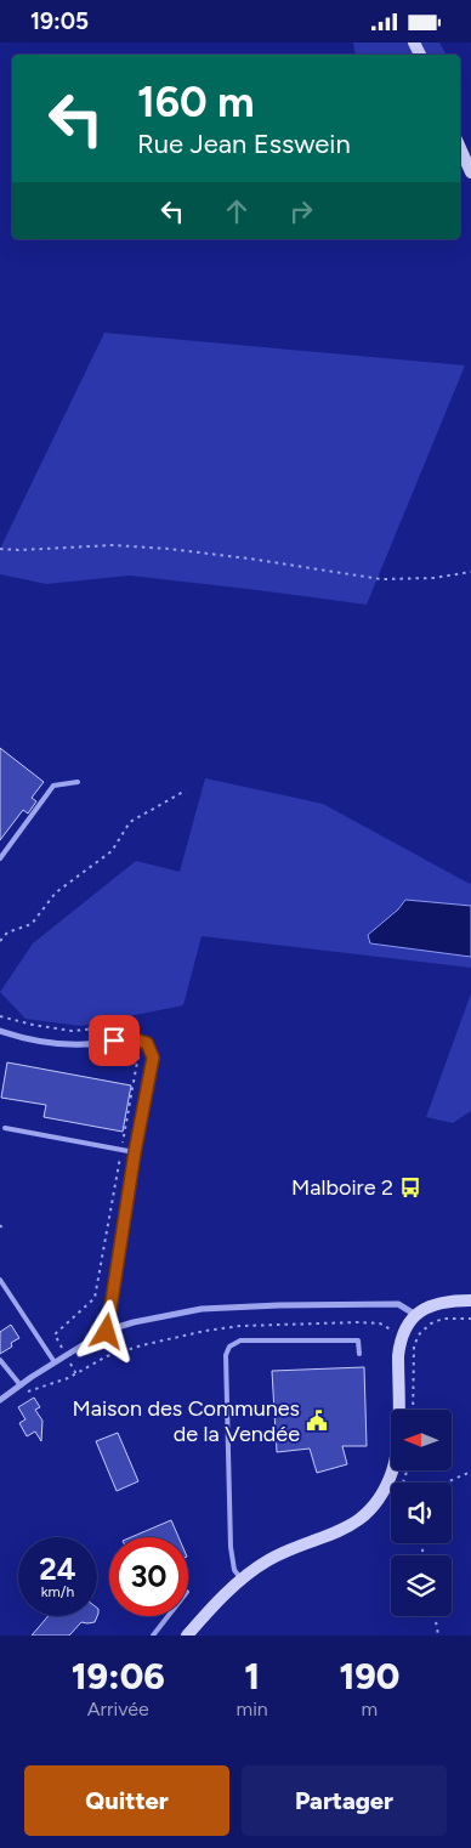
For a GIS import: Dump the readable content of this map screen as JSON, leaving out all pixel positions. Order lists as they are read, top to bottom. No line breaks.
{"places":{"bus stop":["Malboire 2"],"public building":["Maison des Communes de la Vendée"]},"north":"left","page":{"status":"19:05","turn":["160 m","Rue Jean Esswein"],"speed":"24 km/h","limit":"30","eta":["19:06","Arrivée","1","min","190","m"],"buttons":["Quitter","Partager"]}}
